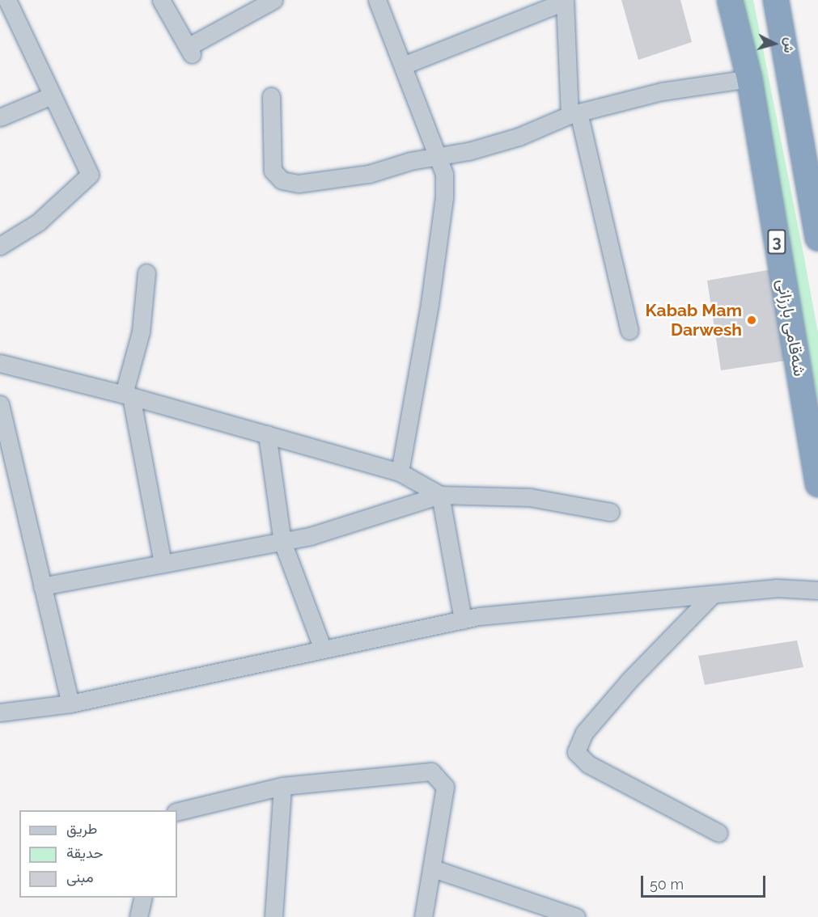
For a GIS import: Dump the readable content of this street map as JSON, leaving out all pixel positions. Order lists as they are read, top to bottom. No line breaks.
{"streets":{"highway":["3","شەقامی بارزانی"]},"places":["Kabab Mam Darwesh"],"legend":["طريق","حديقة","مبنى"],"scale_bar":"50 m","north":"right"}
